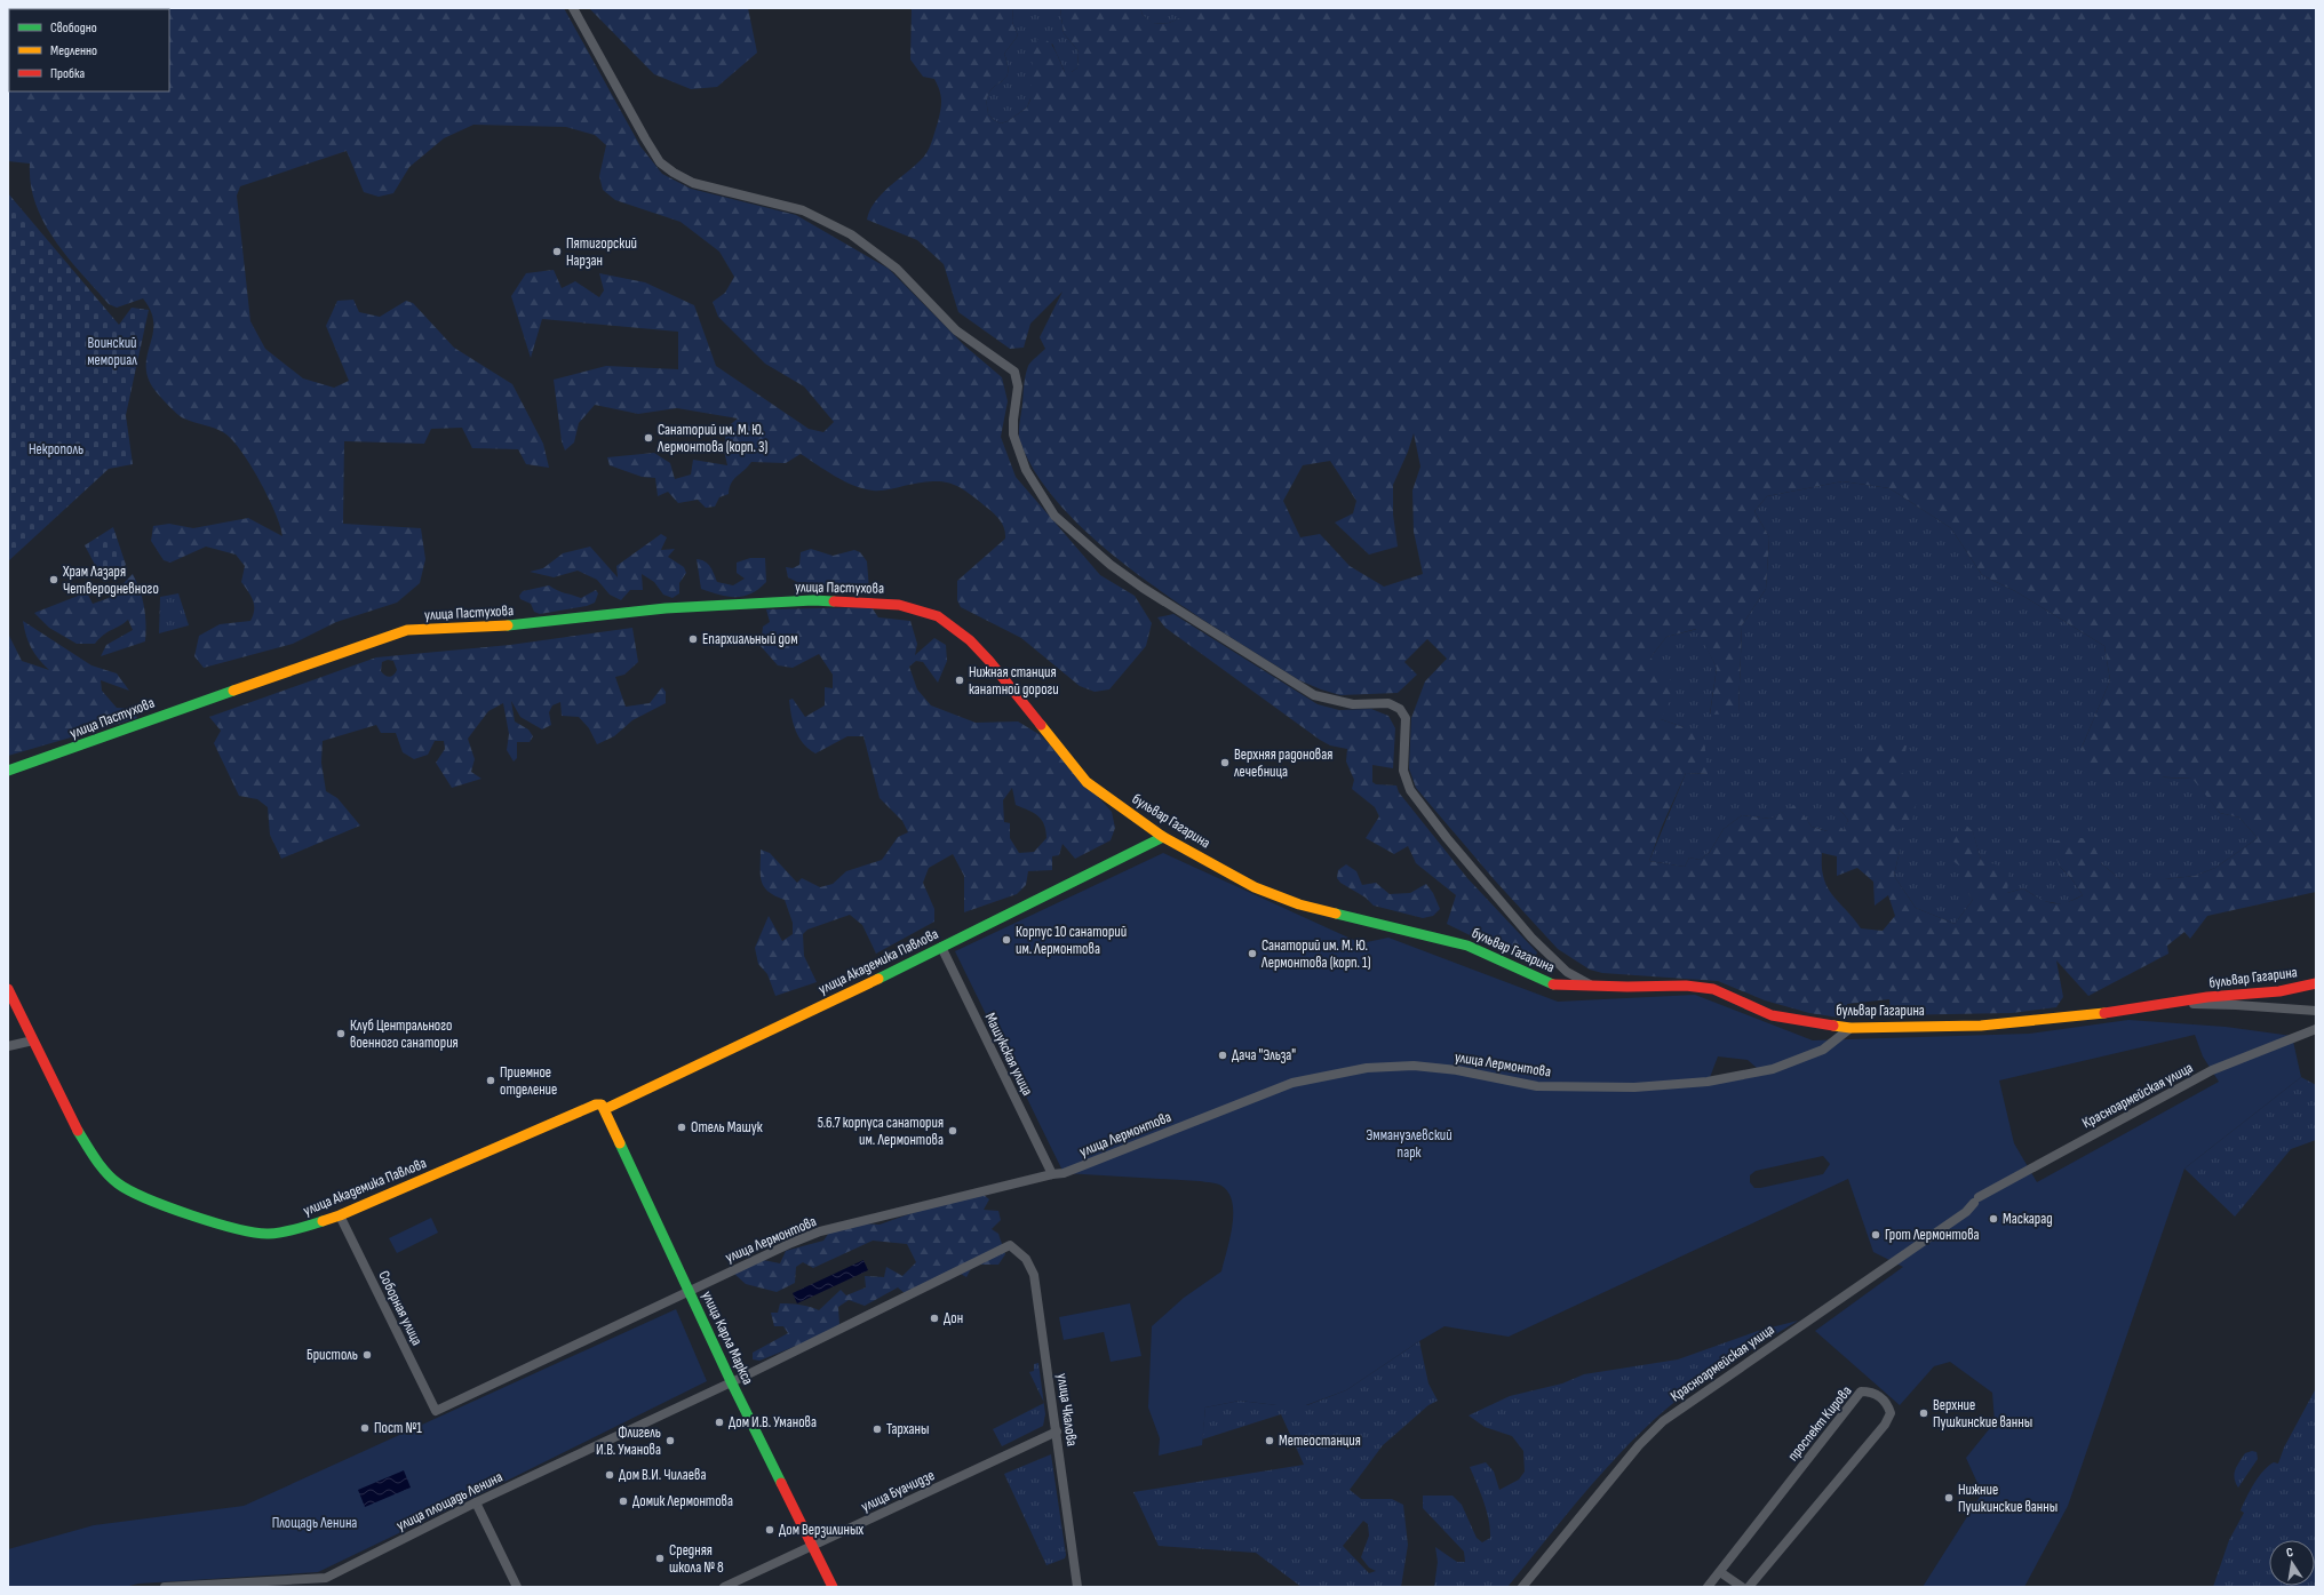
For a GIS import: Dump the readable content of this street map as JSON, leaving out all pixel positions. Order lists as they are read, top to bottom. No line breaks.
{"streets":{"street":["улица Пастухова","бульвар Гагарина","улица Академика Павлова","Машукская улица","улица Лермонтова","Красноармейская улица","Соборная улица","улица Карла Маркса","улица Чкалова","проспект Кирова","улица Буачидзе","улица площадь Ленина"]},"crossings":[["улица Пастухова","бульвар Гагарина"],["бульвар Гагарина","улица Академика Павлова"],["бульвар Гагарина","улица Лермонтова"],["улица Академика Павлова","Машукская улица"],["улица Академика Павлова","Соборная улица"],["улица Академика Павлова","улица Карла Маркса"],["Машукская улица","улица Лермонтова"],["улица Лермонтова","Соборная улица"],["улица Лермонтова","улица Карла Маркса"],["улица Карла Маркса","улица Чкалова"],["улица Карла Маркса","улица Буачидзе"],["улица Карла Маркса","улица площадь Ленина"],["улица Чкалова","улица Буачидзе"],["улица Чкалова","улица площадь Ленина"]],"parks":["Воинский мемориал","Некрополь","Эммануэлевский парк","Площадь Ленина"],"places":["Пятигорский Нарзан","Санаторий им. М. Ю. Лермонтова (корп. 3)","Храм Лазаря Четверодневного","Епархиальный дом","Нижная станция канатной дороги","Верхняя радоновая лечебница","Корпус 10 санаторий им. Лермонтова","Санаторий им. М. Ю. Лермонтова (корп. 1)","Клуб Центрального военного санатория","Дача \"Эльза\"","Приемное отделение","Отель Машук","5.6.7 корпуса санатория им. Лермонтова","Маскарад","Грот Лермонтова","Дон","Бристоль","Верхние Пушкинские ванны","Дом И.В. Уманова","Пост №1","Тарханы","Флигель И.В. Уманова","Метеостанция","Дом В.И. Чилаева","Нижние Пушкинские ванны","Домик Лермонтова","Дом Верзилиных","Средняя школа № 8"],"legend":["Свободно","Медленно","Пробка"],"north":"top"}
